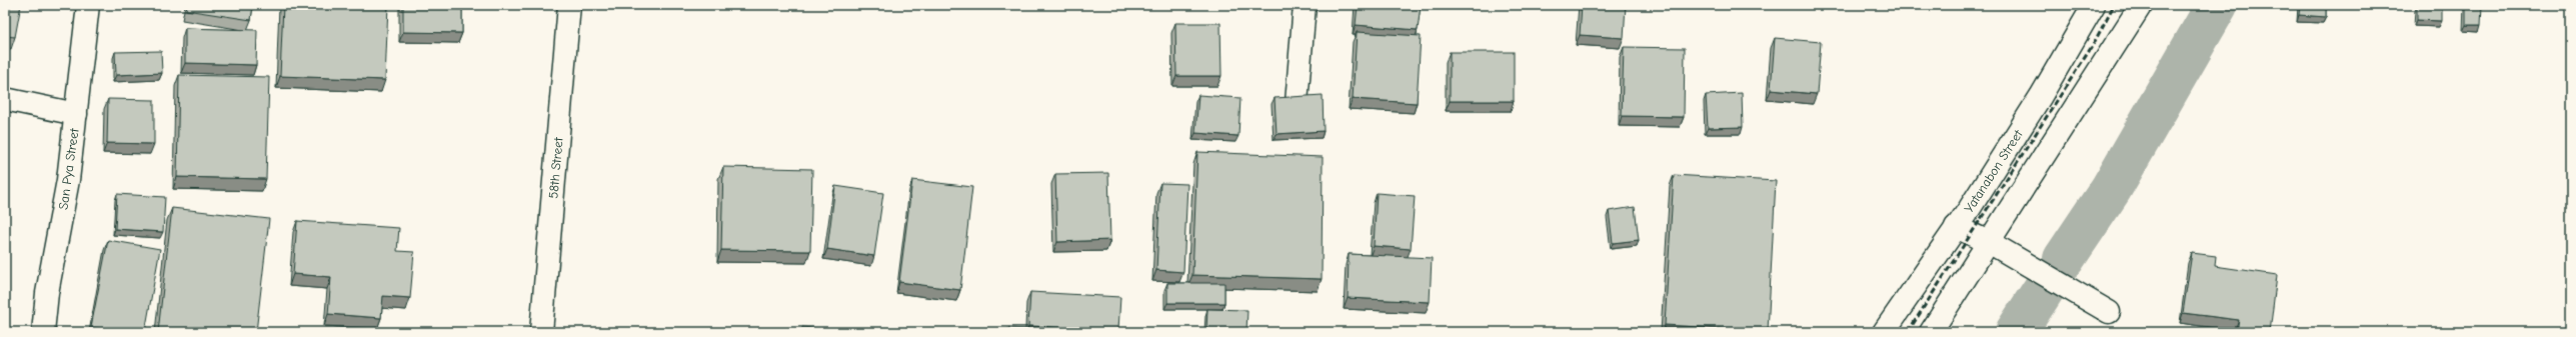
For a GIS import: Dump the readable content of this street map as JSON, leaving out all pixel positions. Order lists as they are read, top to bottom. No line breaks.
{"streets":{"street":["58th Street","San Pya Street","Yatanabon Street"]}}
